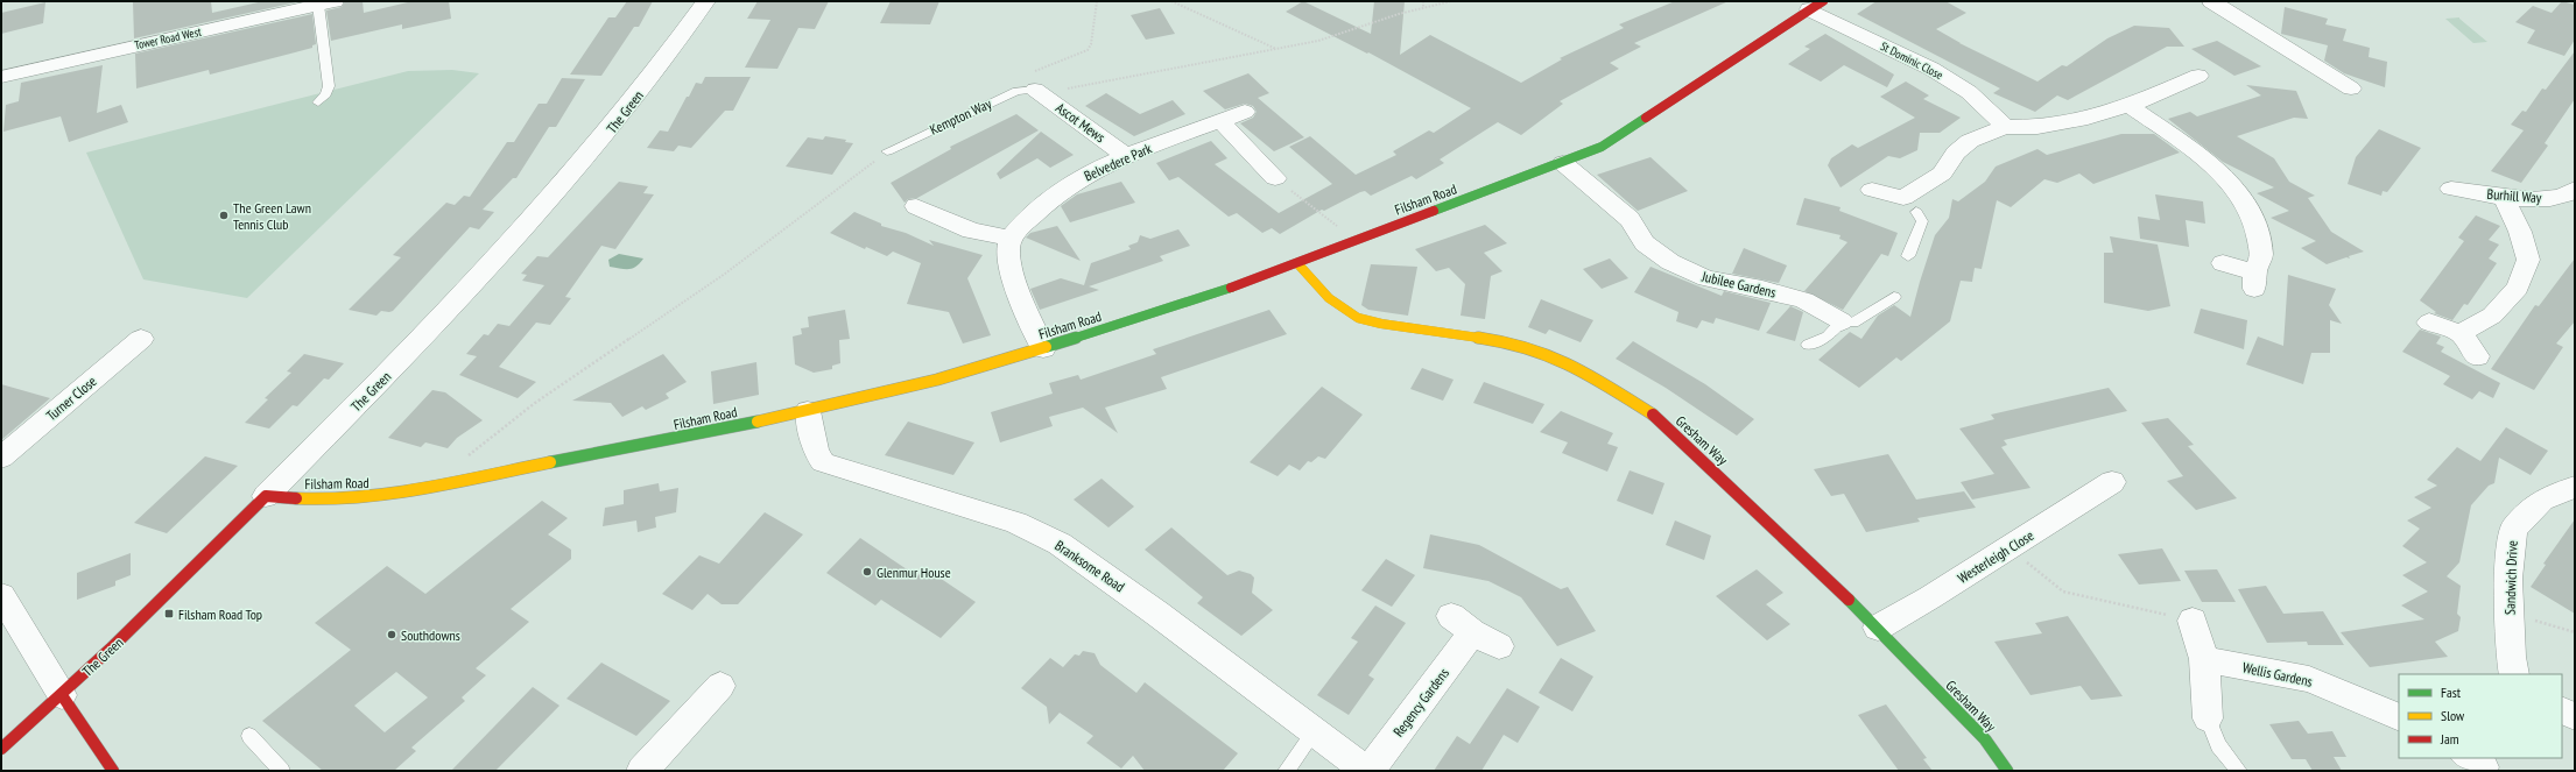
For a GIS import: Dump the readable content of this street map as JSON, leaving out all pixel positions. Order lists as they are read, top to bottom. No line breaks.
{"streets":{"street":["Tower Road West","St Dominic Close","The Green","Ascot Mews","Belvedere Park","Burhill Way","Filsham Road","Jubilee Gardens","Turner Close","Gresham Way","Westerleigh Close","Branksome Road","Sandwich Drive","Wellis Gardens","Regency Gardens"],"lane":["Kempton Way"]},"crossings":[["St Dominic Close","Filsham Road"],["The Green","Filsham Road"],["Kempton Way","Ascot Mews"],["Ascot Mews","Belvedere Park"],["Filsham Road","Jubilee Gardens"],["Filsham Road","Gresham Way"],["Filsham Road","Branksome Road"],["Gresham Way","Westerleigh Close"],["Branksome Road","Regency Gardens"]],"places":{"other":["The Green Lawn Tennis Club","Glenmur House","Southdowns"],"transit":["Filsham Road Top"]},"legend":["Fast","Slow","Jam"]}
